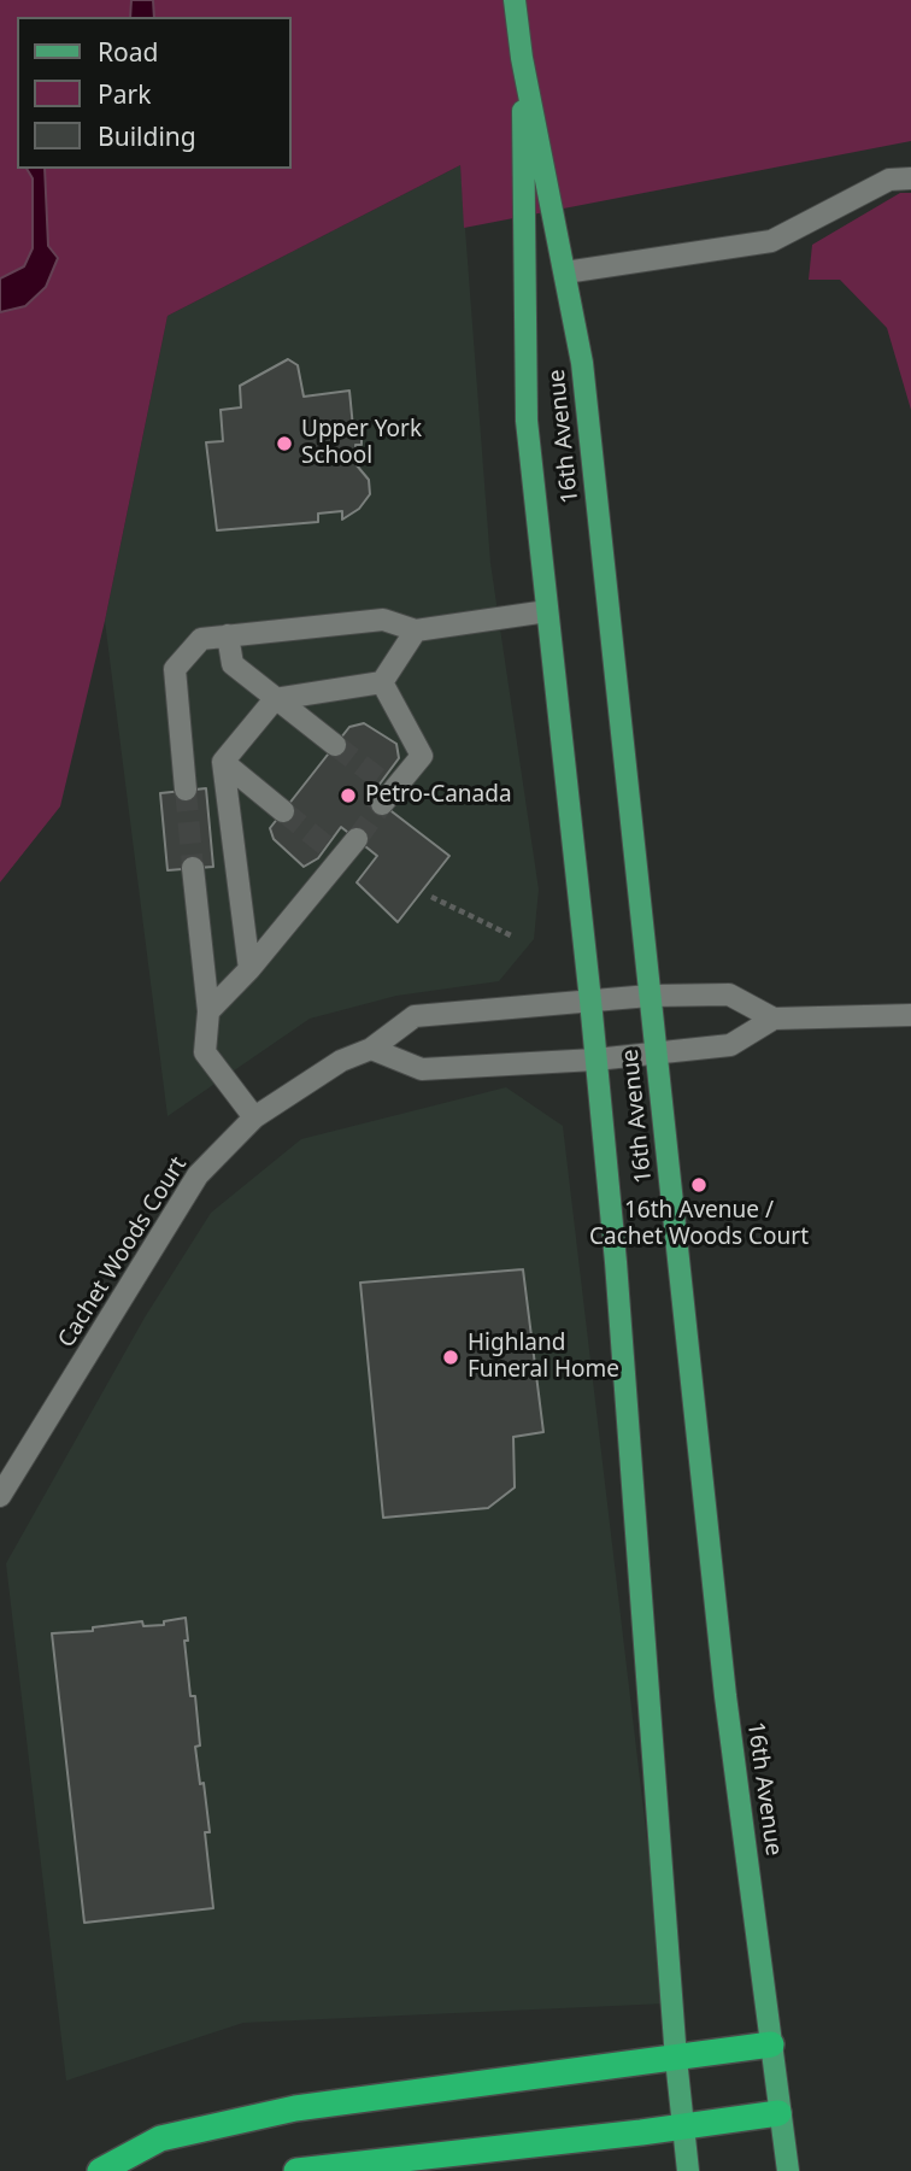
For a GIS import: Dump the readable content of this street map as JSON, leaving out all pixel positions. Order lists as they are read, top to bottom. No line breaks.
{"streets":{"main road":["16th Avenue"],"street":["Cachet Woods Court"]},"crossings":[["16th Avenue","Cachet Woods Court"]],"places":["Upper York School","Petro-Canada","16th Avenue / Cachet Woods Court","Highland Funeral Home"],"legend":["Road","Park","Building"]}
